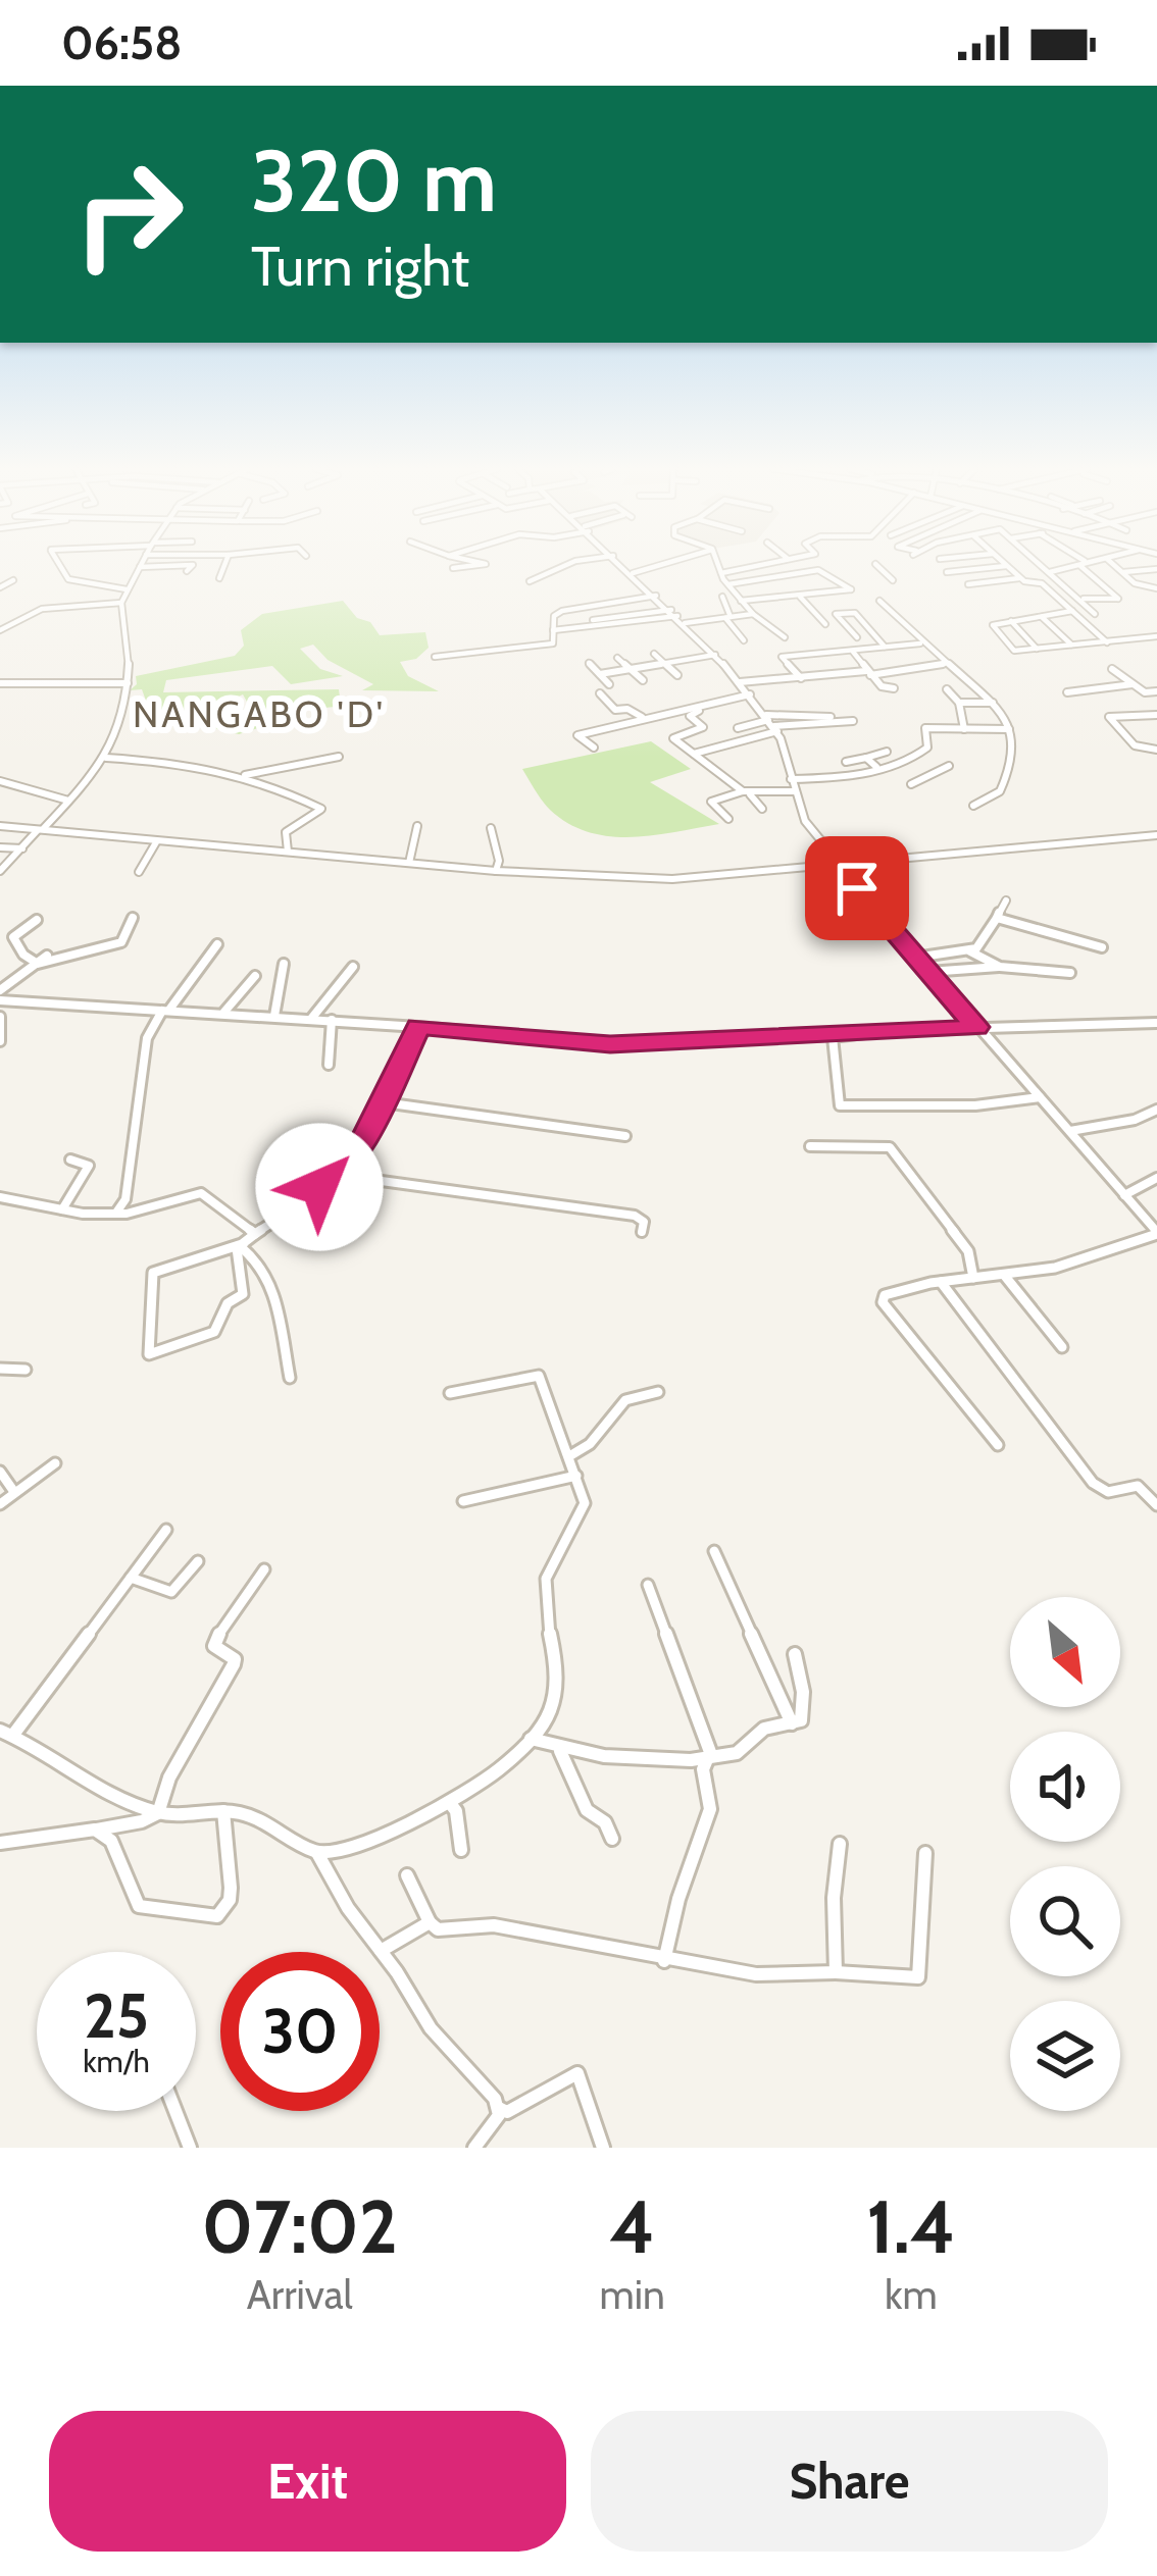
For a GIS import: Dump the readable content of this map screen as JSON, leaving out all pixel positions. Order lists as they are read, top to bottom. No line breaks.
{"districts":["NANGABO 'D'"],"north":"bottom right","page":{"status":"06:58","turn":["320 m","Turn right"],"speed":"25 km/h","limit":"30","eta":["07:02","Arrival","4","min","1.4","km"],"buttons":["Exit","Share"]}}
